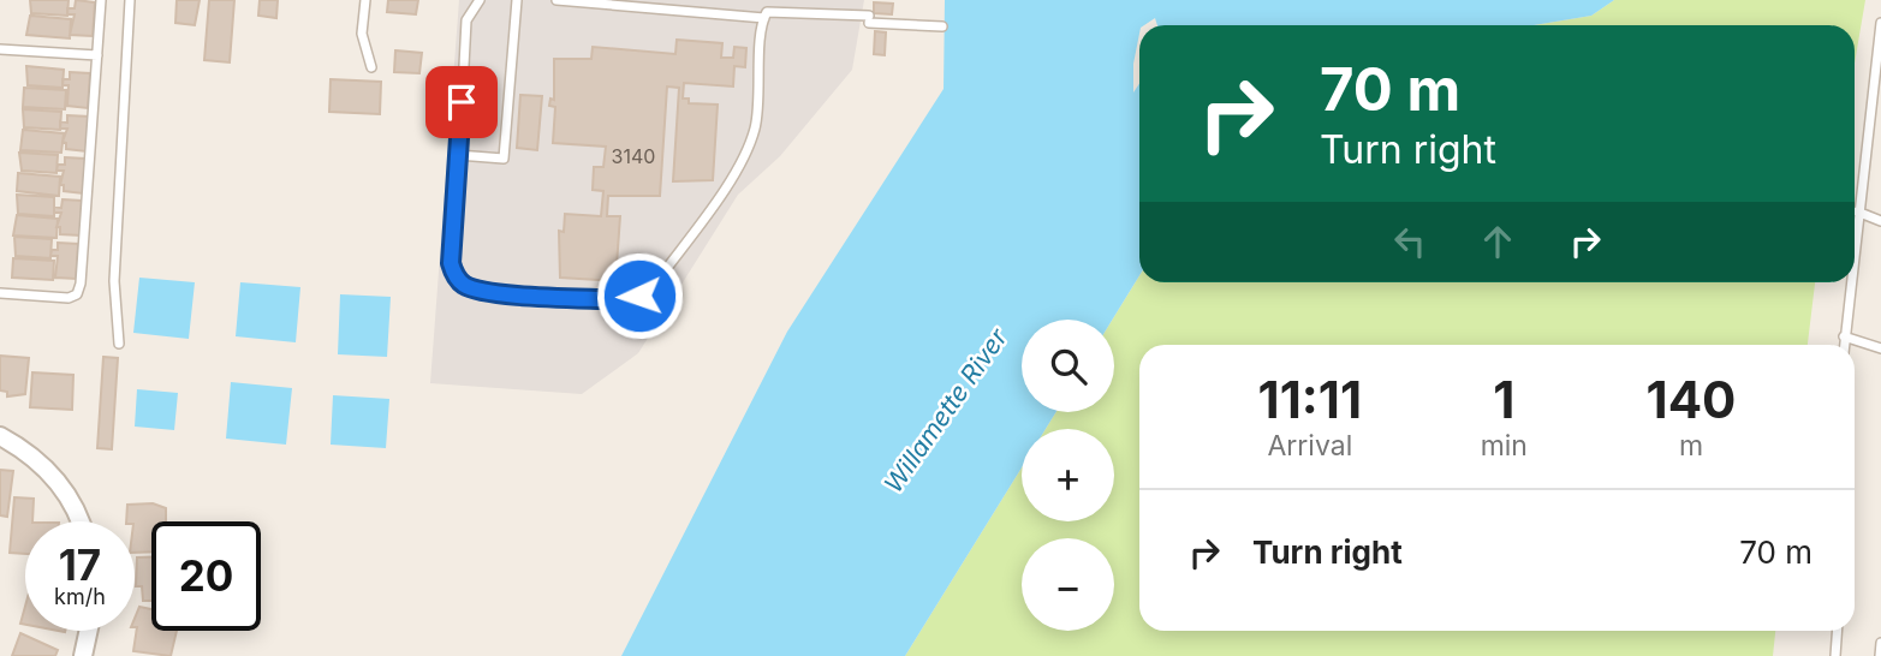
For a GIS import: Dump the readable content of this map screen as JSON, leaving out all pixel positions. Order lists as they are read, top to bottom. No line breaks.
{"water":["Willamette River"],"house_numbers":["3140"],"page":{"turn":["70 m","Turn right"],"map_buttons":["+","−"],"eta":["11:11","Arrival","1","min","140","m"],"list":[{"name":"Turn right","value":"70 m"}],"speed":"17 km/h","limit":"20"}}
